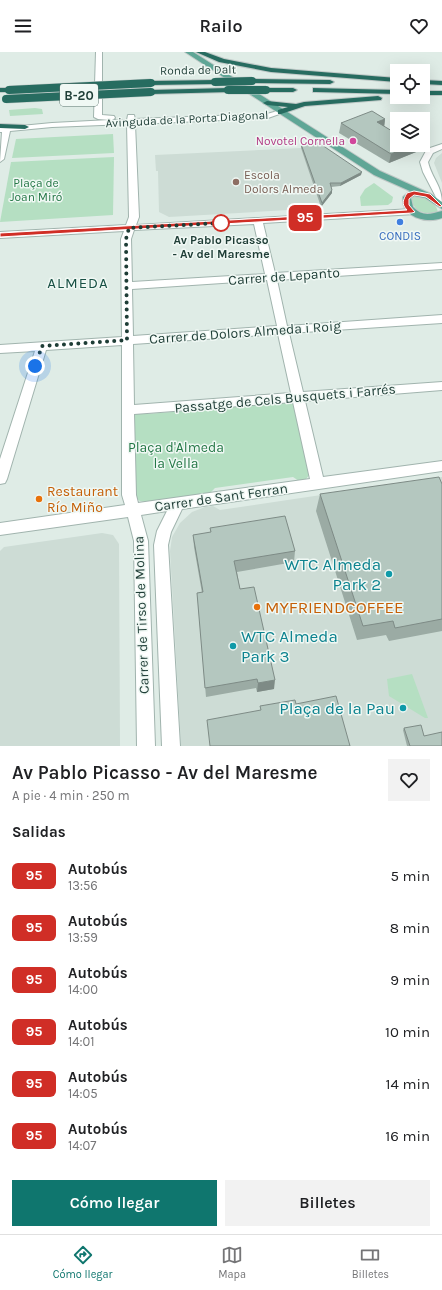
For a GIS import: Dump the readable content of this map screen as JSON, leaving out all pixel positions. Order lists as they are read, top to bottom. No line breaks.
{"streets":{"highway":["Ronda de Dalt","B-20"],"street":["Avinguda de la Porta Diagonal","Carrer de Lepanto","Carrer de Dolors Almeda i Roig","Passatge de Cels Busquets i Farrés","Carrer de Sant Ferran","Carrer de Tirso de Molina"]},"crossings":[["Avinguda de la Porta Diagonal","Carrer de Tirso de Molina"],["Carrer de Lepanto","Carrer de Tirso de Molina"],["Carrer de Dolors Almeda i Roig","Carrer de Tirso de Molina"],["Passatge de Cels Busquets i Farrés","Carrer de Tirso de Molina"],["Carrer de Sant Ferran","Carrer de Tirso de Molina"]],"districts":["ALMEDA"],"parks":["Plaça de Joan Miró","Plaça d'Almeda la Vella"],"places":["Novotel Cornella","Escola Dolors Almeda","CONDIS","Av Pablo Picasso - Av del Maresme","Restaurant Río Miño","WTC Almeda Park 2","MYFRIENDCOFFEE","WTC Almeda Park 3","Plaça de la Pau"],"lines":["bus line 95"],"page":{"header":"Railo","on_map":"95","heading":[["Av Pablo Picasso - Av del Maresme","A pie · 4 min · 250 m"],"Salidas"],"list":[{"mark":"95","name":"Autobús","note":"13:56","value":"5 min"},{"mark":"95","name":"Autobús","note":"13:59","value":"8 min"},{"mark":"95","name":"Autobús","note":"14:00","value":"9 min"},{"mark":"95","name":"Autobús","note":"14:01","value":"10 min"},{"mark":"95","name":"Autobús","note":"14:05","value":"14 min"},{"mark":"95","name":"Autobús","note":"14:07","value":"16 min"}],"buttons":["Cómo llegar","Billetes"],"tabs":["Cómo llegar","Mapa","Billetes"]}}
